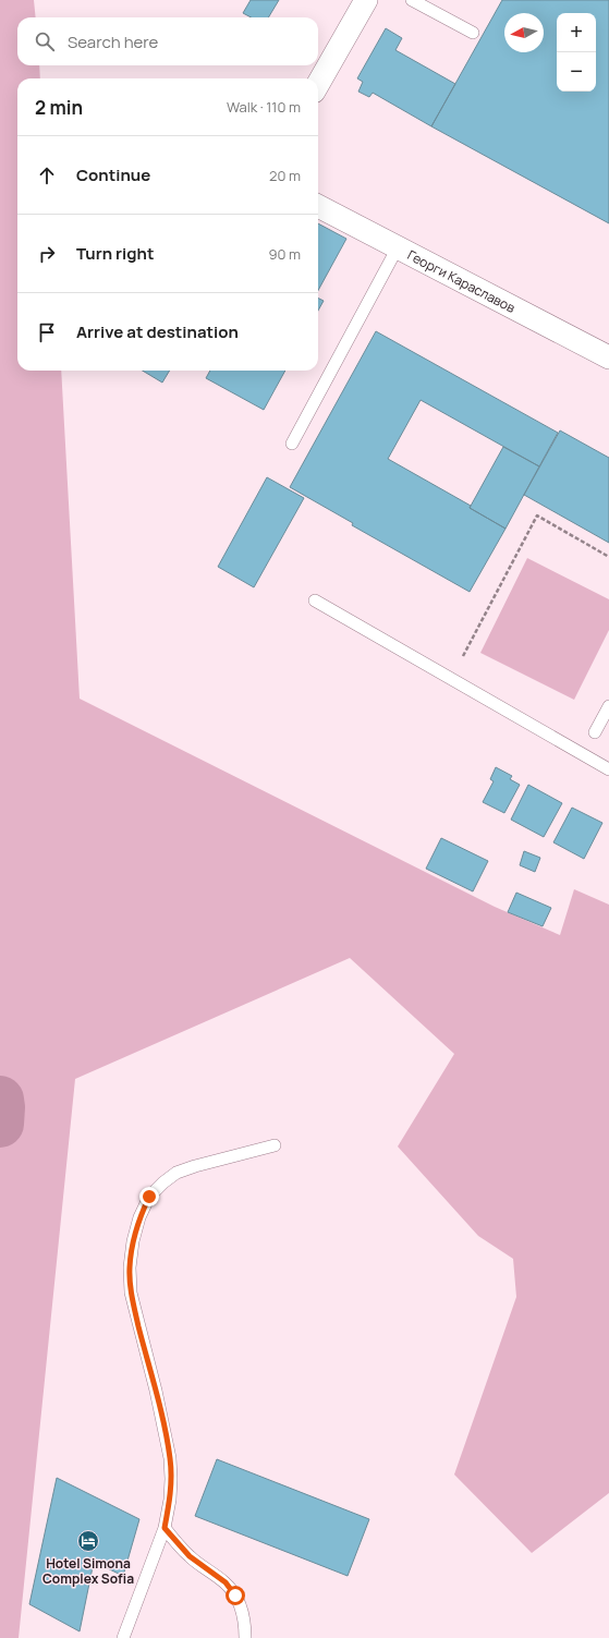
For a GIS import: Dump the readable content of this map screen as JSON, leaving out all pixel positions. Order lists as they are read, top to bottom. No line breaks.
{"streets":{"street":["Георги Караславов"]},"places":{"hotel":["Hotel Simona Complex Sofia"]},"north":"left","page":{"map_buttons":["+","−"],"search":"Search here","heading":["2 min","Walk · 110 m"],"list":[["Continue","20 m"],["Turn right","90 m"],"Arrive at destination"]}}
